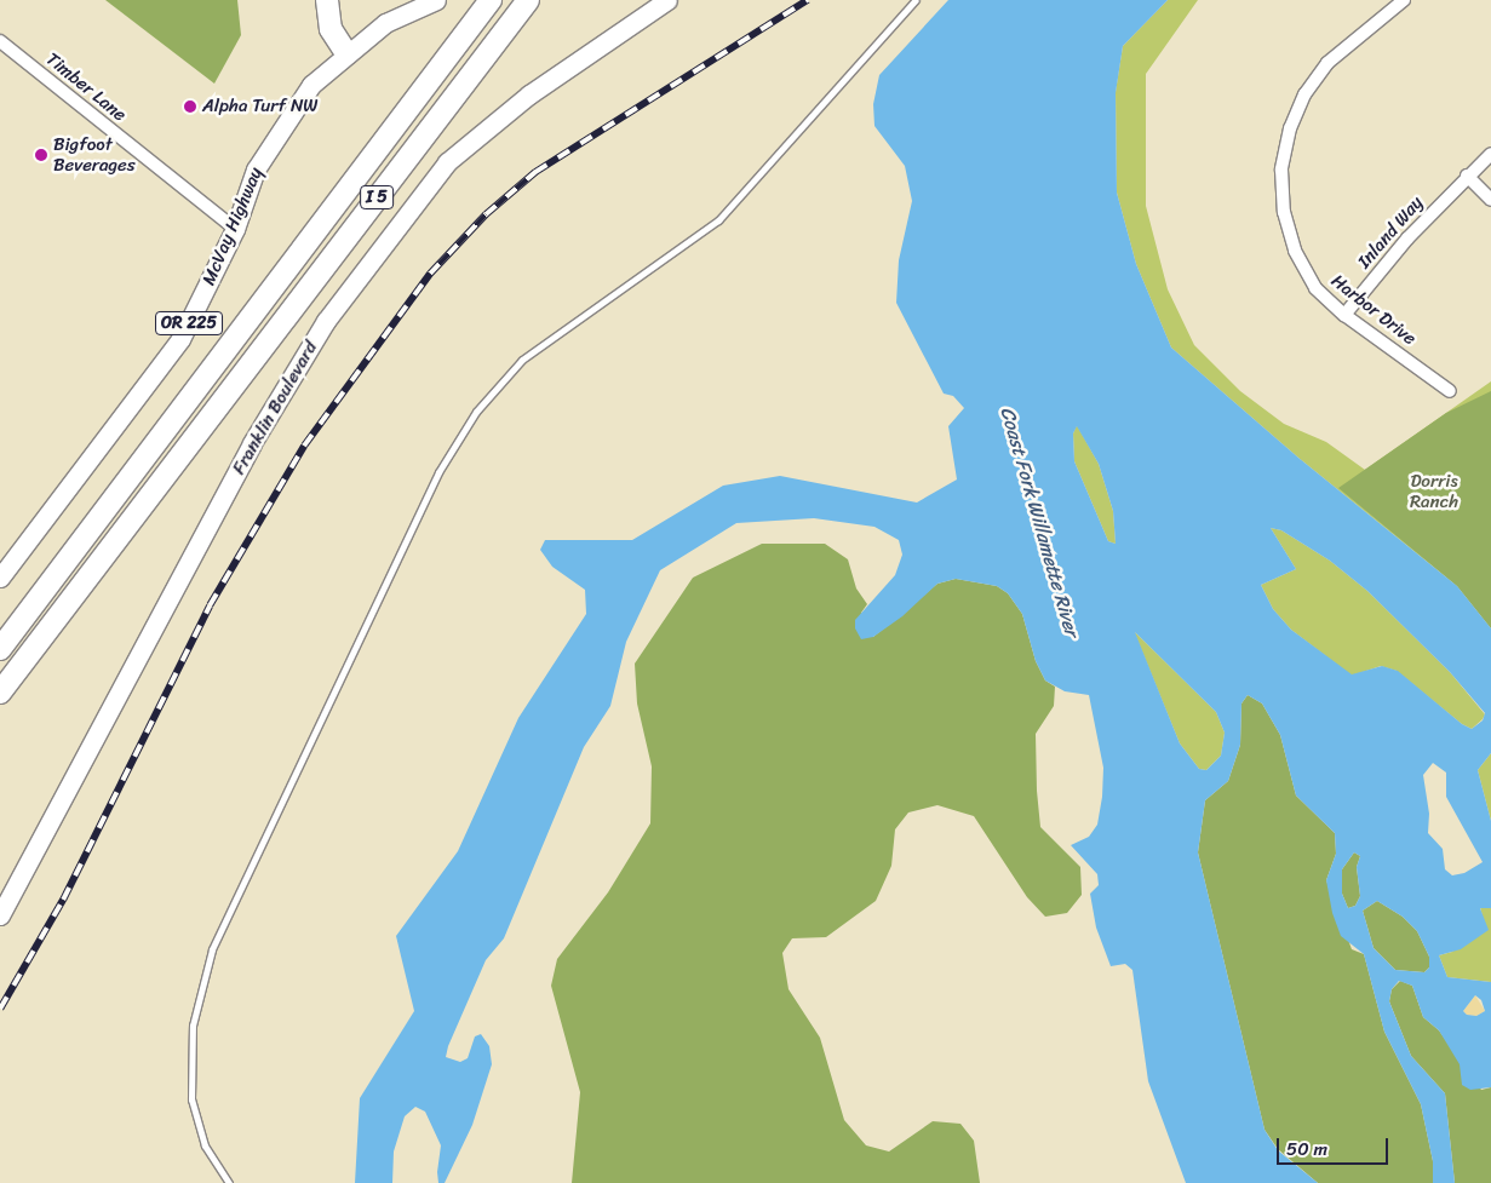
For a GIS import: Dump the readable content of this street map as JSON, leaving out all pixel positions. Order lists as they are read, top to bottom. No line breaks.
{"streets":{"highway":["I 5"],"main road":["McVay Highway","OR 225","Franklin Boulevard"],"street":["Timber Lane","Inland Way","Harbor Drive"]},"crossings":[["Timber Lane","McVay Highway"],["Inland Way","Harbor Drive"]],"water":["Coast Fork Willamette River"],"parks":["Dorris Ranch"],"places":["Alpha Turf NW","Bigfoot Beverages"],"scale_bar":"50 m"}
